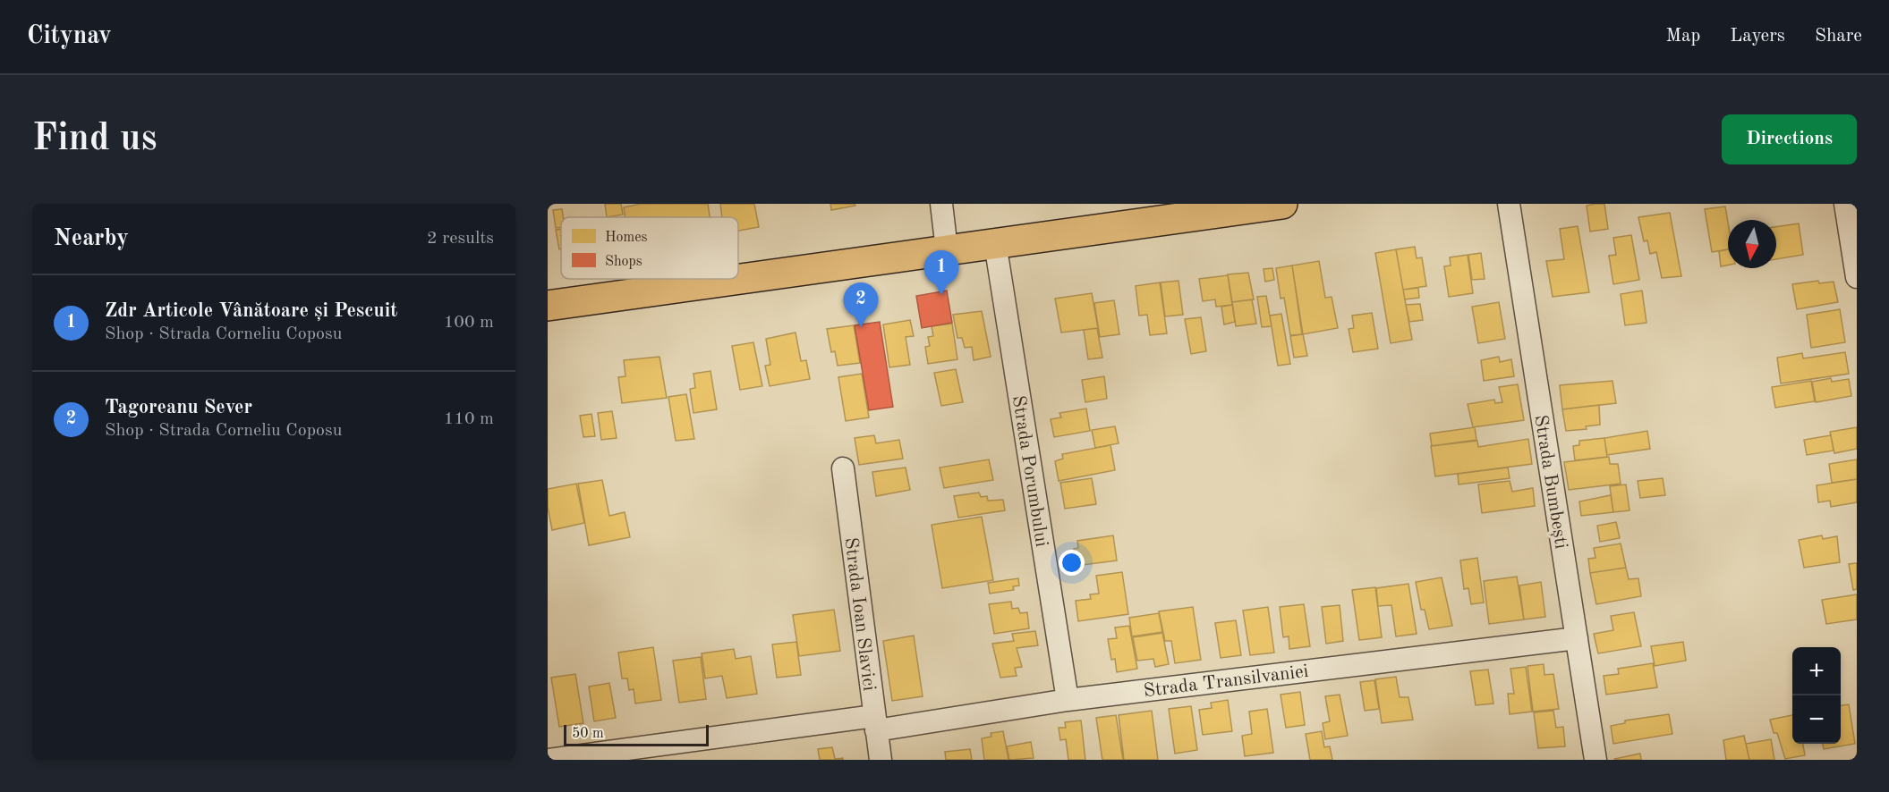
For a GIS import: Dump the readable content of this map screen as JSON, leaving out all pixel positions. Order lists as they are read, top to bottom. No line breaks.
{"streets":{"street":["Strada Porumbului","Strada Bumbești","Strada Ioan Slavici","Strada Transilvaniei"]},"crossings":[["Strada Porumbului","Strada Transilvaniei"],["Strada Bumbești","Strada Transilvaniei"],["Strada Ioan Slavici","Strada Transilvaniei"]],"legend":["Homes","Shops"],"scale_bar":"50 m","north":"bottom","page":{"header":"Citynav","nav":["Map","Layers","Share"],"buttons":"Directions","title":"Find us","heading":["Nearby","2 results"],"pins":["1","2"],"list":[{"mark":"1","name":"Zdr Articole Vânătoare și Pescuit","note":"Shop · Strada Corneliu Coposu","value":"100 m"},{"mark":"2","name":"Tagoreanu Sever","note":"Shop · Strada Corneliu Coposu","value":"110 m"}],"map_buttons":["+","−"],"scale":"50 m"}}
